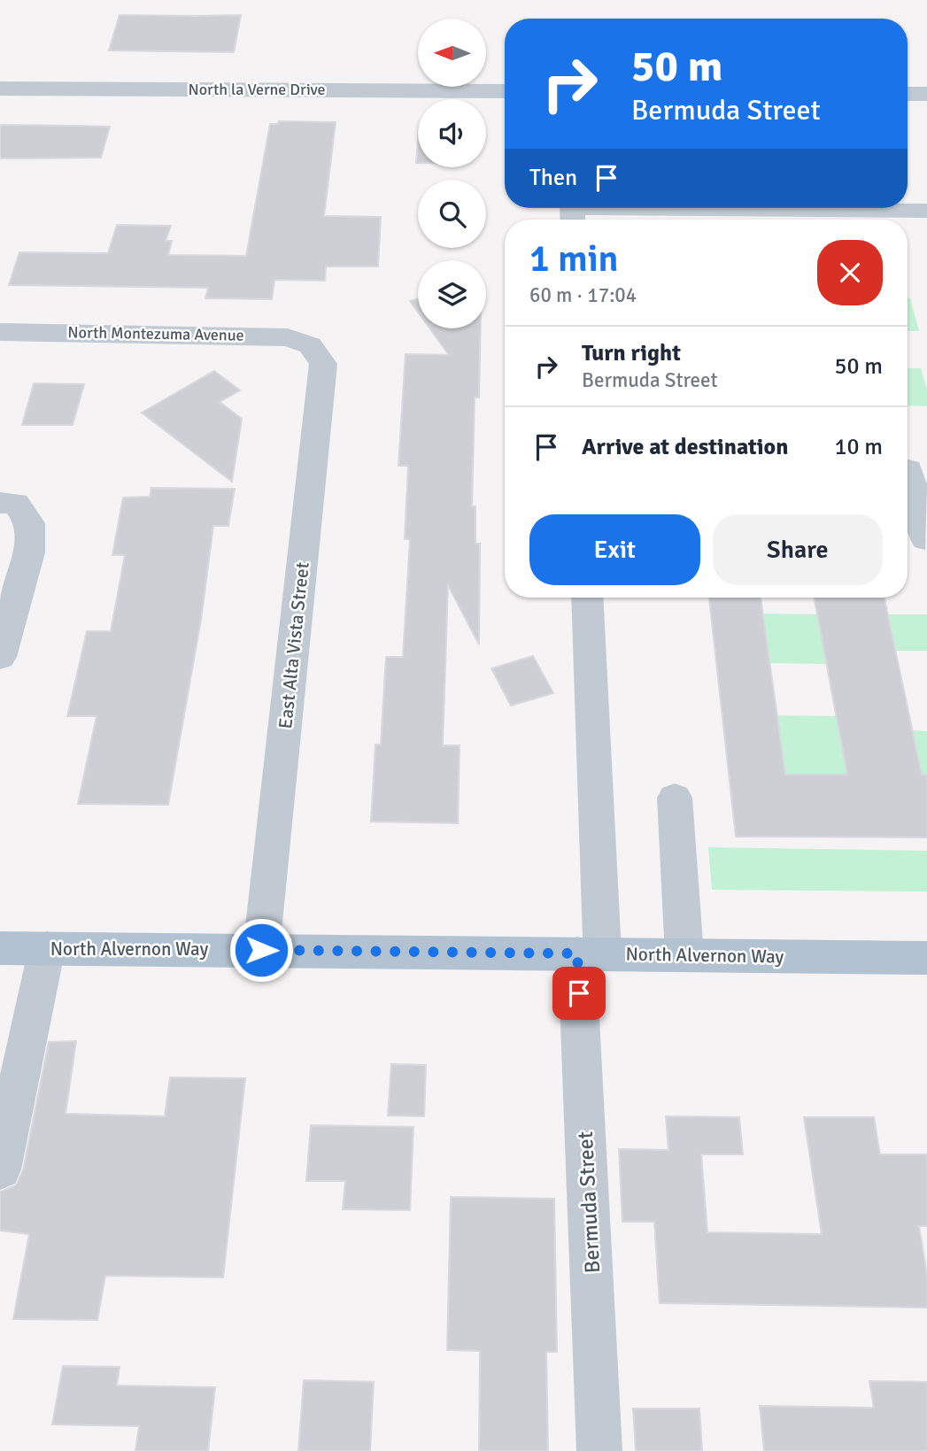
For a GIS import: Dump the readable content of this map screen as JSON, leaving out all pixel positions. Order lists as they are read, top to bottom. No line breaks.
{"streets":{"main road":["North Alvernon Way"],"street":["North la Verne Drive","North Montezuma Avenue","East Alta Vista Street","Bermuda Street"]},"crossings":[["North Montezuma Avenue","East Alta Vista Street"],["East Alta Vista Street","North Alvernon Way"],["North Alvernon Way","Bermuda Street"]],"north":"left","page":{"turn":["50 m","Bermuda Street"],"then":"Then","heading":["1 min","60 m · 17:04"],"list":[{"name":"Turn right","note":"Bermuda Street","value":"50 m"},{"name":"Arrive at destination","value":"10 m"}],"buttons":["Exit","Share"]}}
